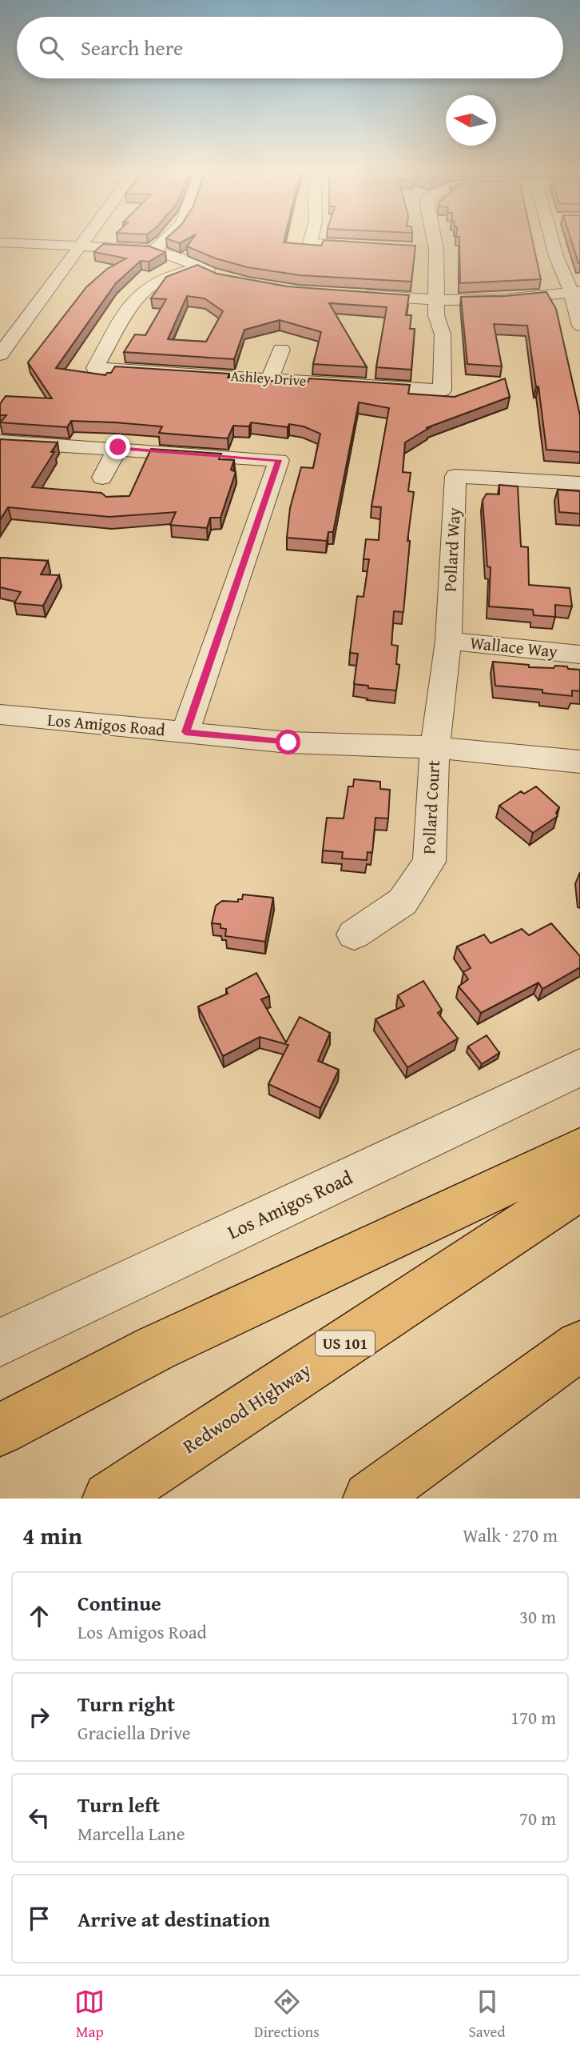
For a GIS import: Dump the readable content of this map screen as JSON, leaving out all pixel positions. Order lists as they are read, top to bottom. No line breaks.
{"streets":{"highway":["US 101","Redwood Highway"],"street":["Ashley Drive","Pollard Way","Wallace Way","Los Amigos Road","Pollard Court"]},"crossings":[["Pollard Way","Wallace Way"],["Pollard Way","Los Amigos Road"],["Pollard Way","Pollard Court"],["Los Amigos Road","Pollard Court"]],"north":"left","page":{"search":"Search here","heading":["4 min","Walk · 270 m"],"list":[["Continue","Los Amigos Road","30 m"],["Turn right","Graciella Drive","170 m"],["Turn left","Marcella Lane","70 m"],"Arrive at destination"],"nav":["Map","Directions","Saved"]}}
